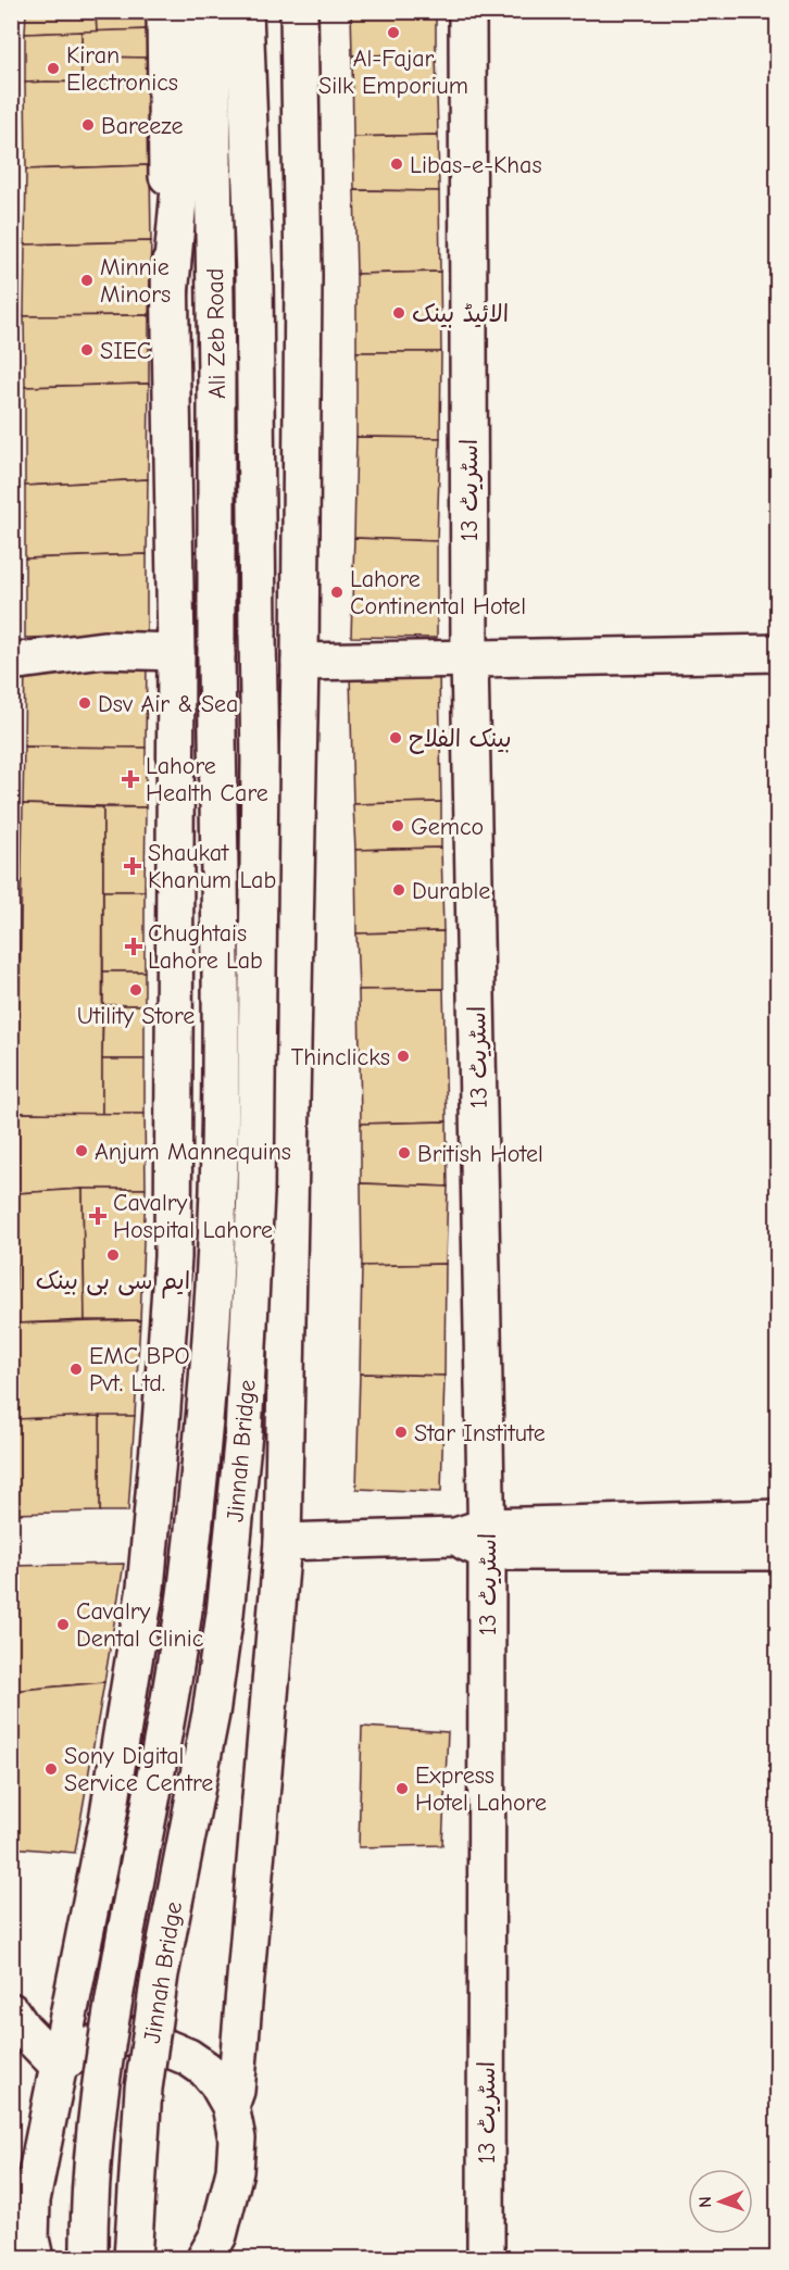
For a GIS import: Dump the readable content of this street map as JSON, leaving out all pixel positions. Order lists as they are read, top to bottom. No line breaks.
{"streets":{"street":["Ali Zeb Road","اسٹریٹ 13","Jinnah Bridge"]},"crossings":[["Ali Zeb Road","Jinnah Bridge"]],"places":{"other":["Al-Fajar Silk Emporium","Kiran Electronics","Bareeze","Libas-e-Khas","Minnie Minors","الائیڈ بینک","SIEC","Lahore Continental Hotel","Dsv Air & Sea","بینک الفلاح","Gemco","Durable","Utility Store","Thinclicks","Anjum Mannequins","British Hotel","ایم سی بی بینک","EMC BPO Pvt. Ltd.","Star Institute","Cavalry Dental Clinic","Sony Digital Service Centre","Express Hotel Lahore"],"health":["Lahore Health Care","Shaukat Khanum Lab","Chughtais Lahore Lab","Cavalry Hospital Lahore"]},"north":"left"}
